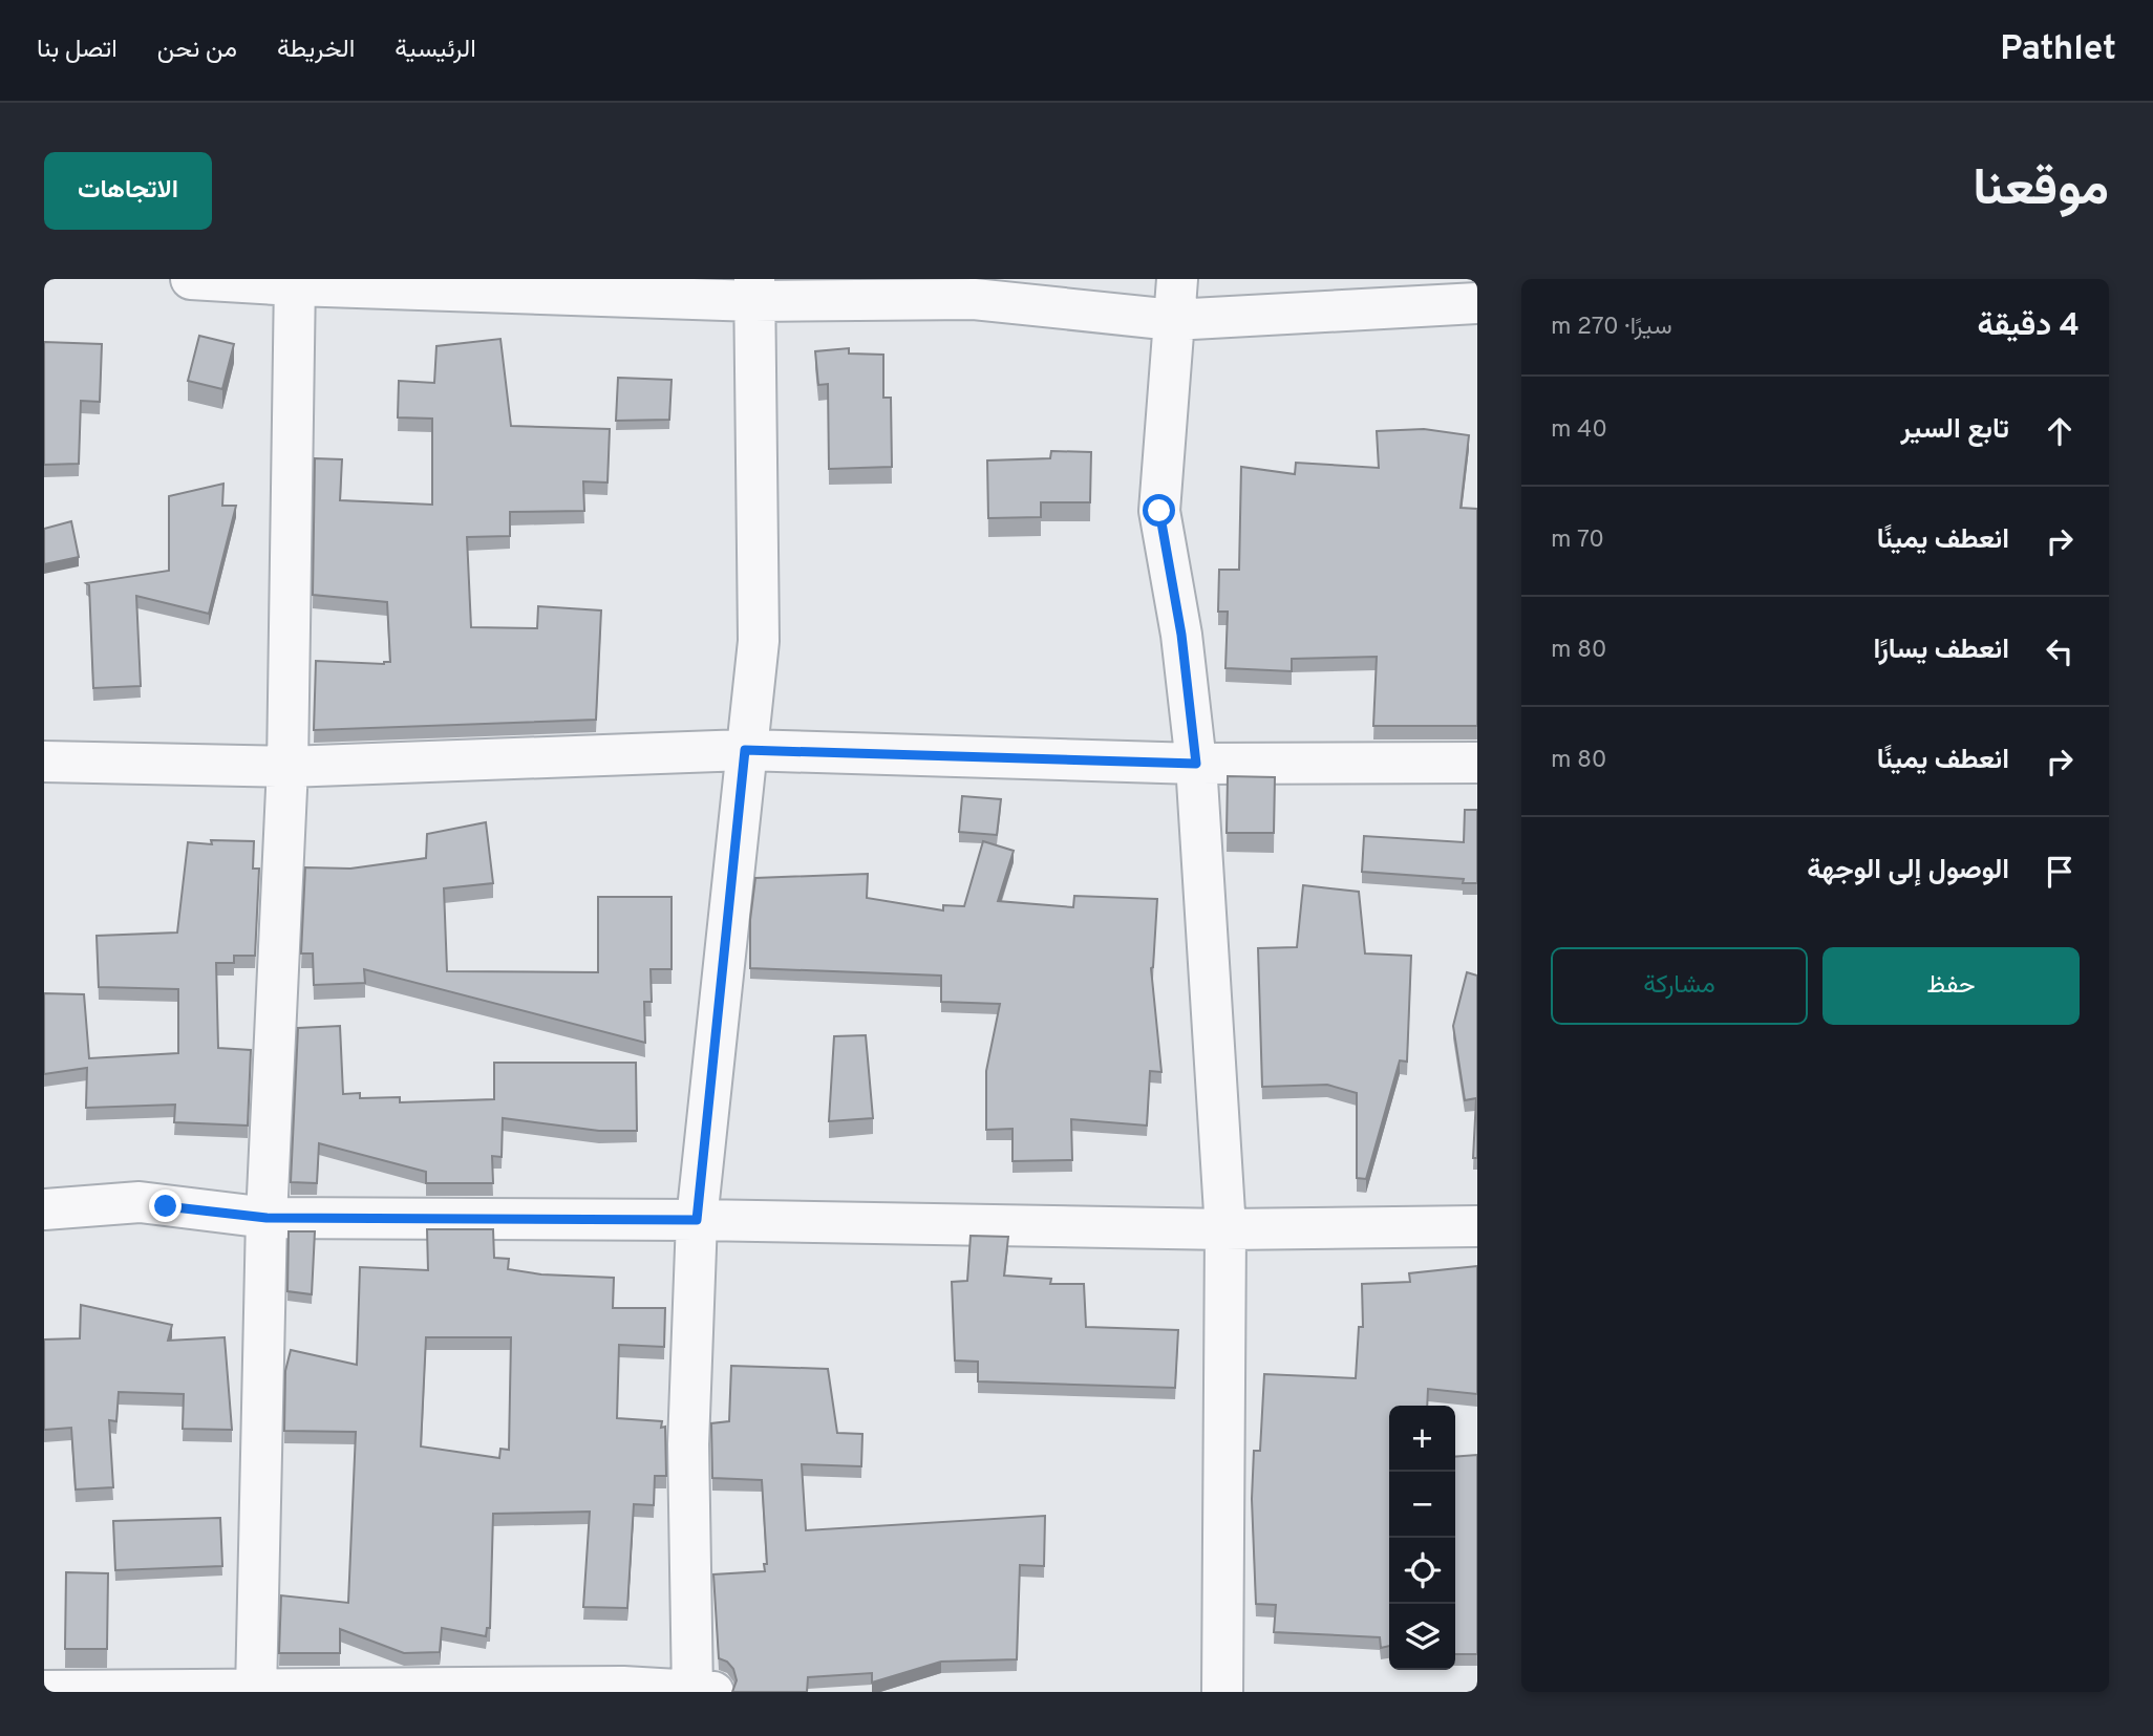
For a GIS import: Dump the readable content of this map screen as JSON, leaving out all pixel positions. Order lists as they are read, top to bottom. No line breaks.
{"page":{"header":"Pathlet","nav":["الرئيسية","الخريطة","من نحن","اتصل بنا"],"title":"موقعنا","buttons":["الاتجاهات",["حفظ","مشاركة"]],"heading":["4 دقيقة","سيرًا · 270 m"],"list":[["تابع السير","40 m"],["انعطف يمينًا","70 m"],["انعطف يسارًا","80 m"],["انعطف يمينًا","80 m"],"الوصول إلى الوجهة"],"map_buttons":["+","−"]}}
